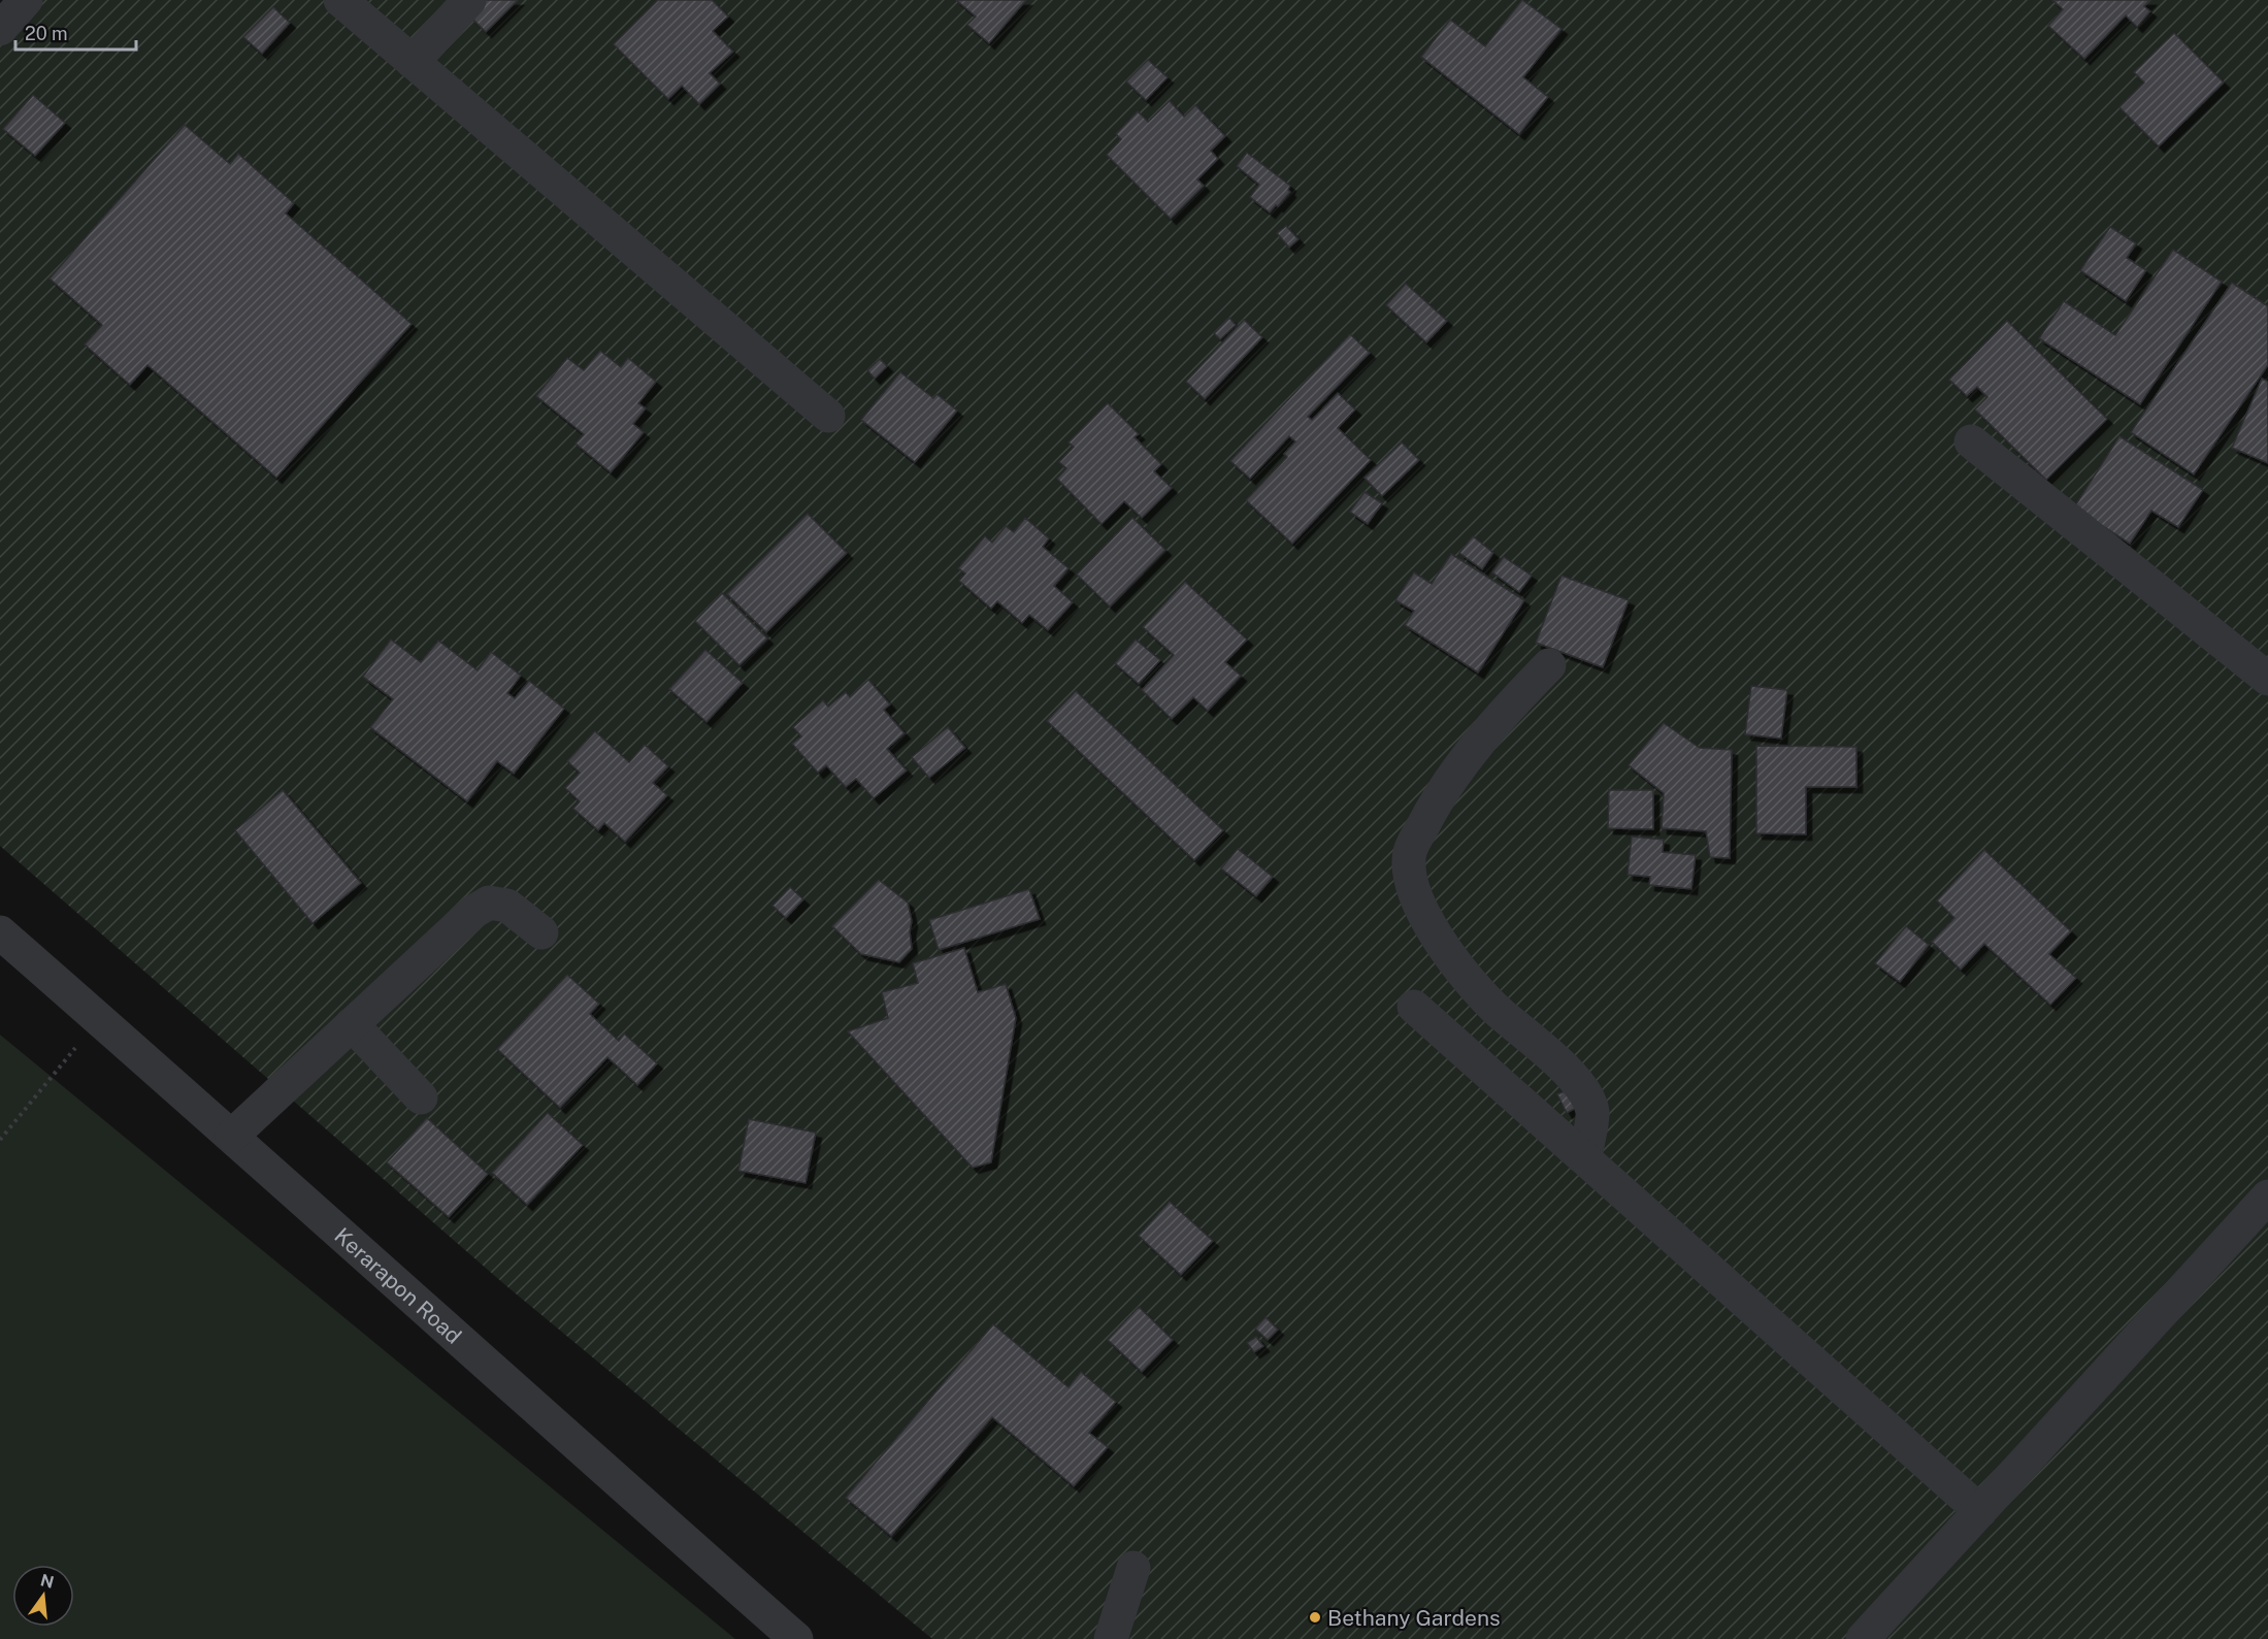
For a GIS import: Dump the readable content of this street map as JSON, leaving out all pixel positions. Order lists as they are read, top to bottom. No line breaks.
{"streets":{"street":["Kerarapon Road"]},"places":["Bethany Gardens"],"scale_bar":"20 m","north":"top"}
